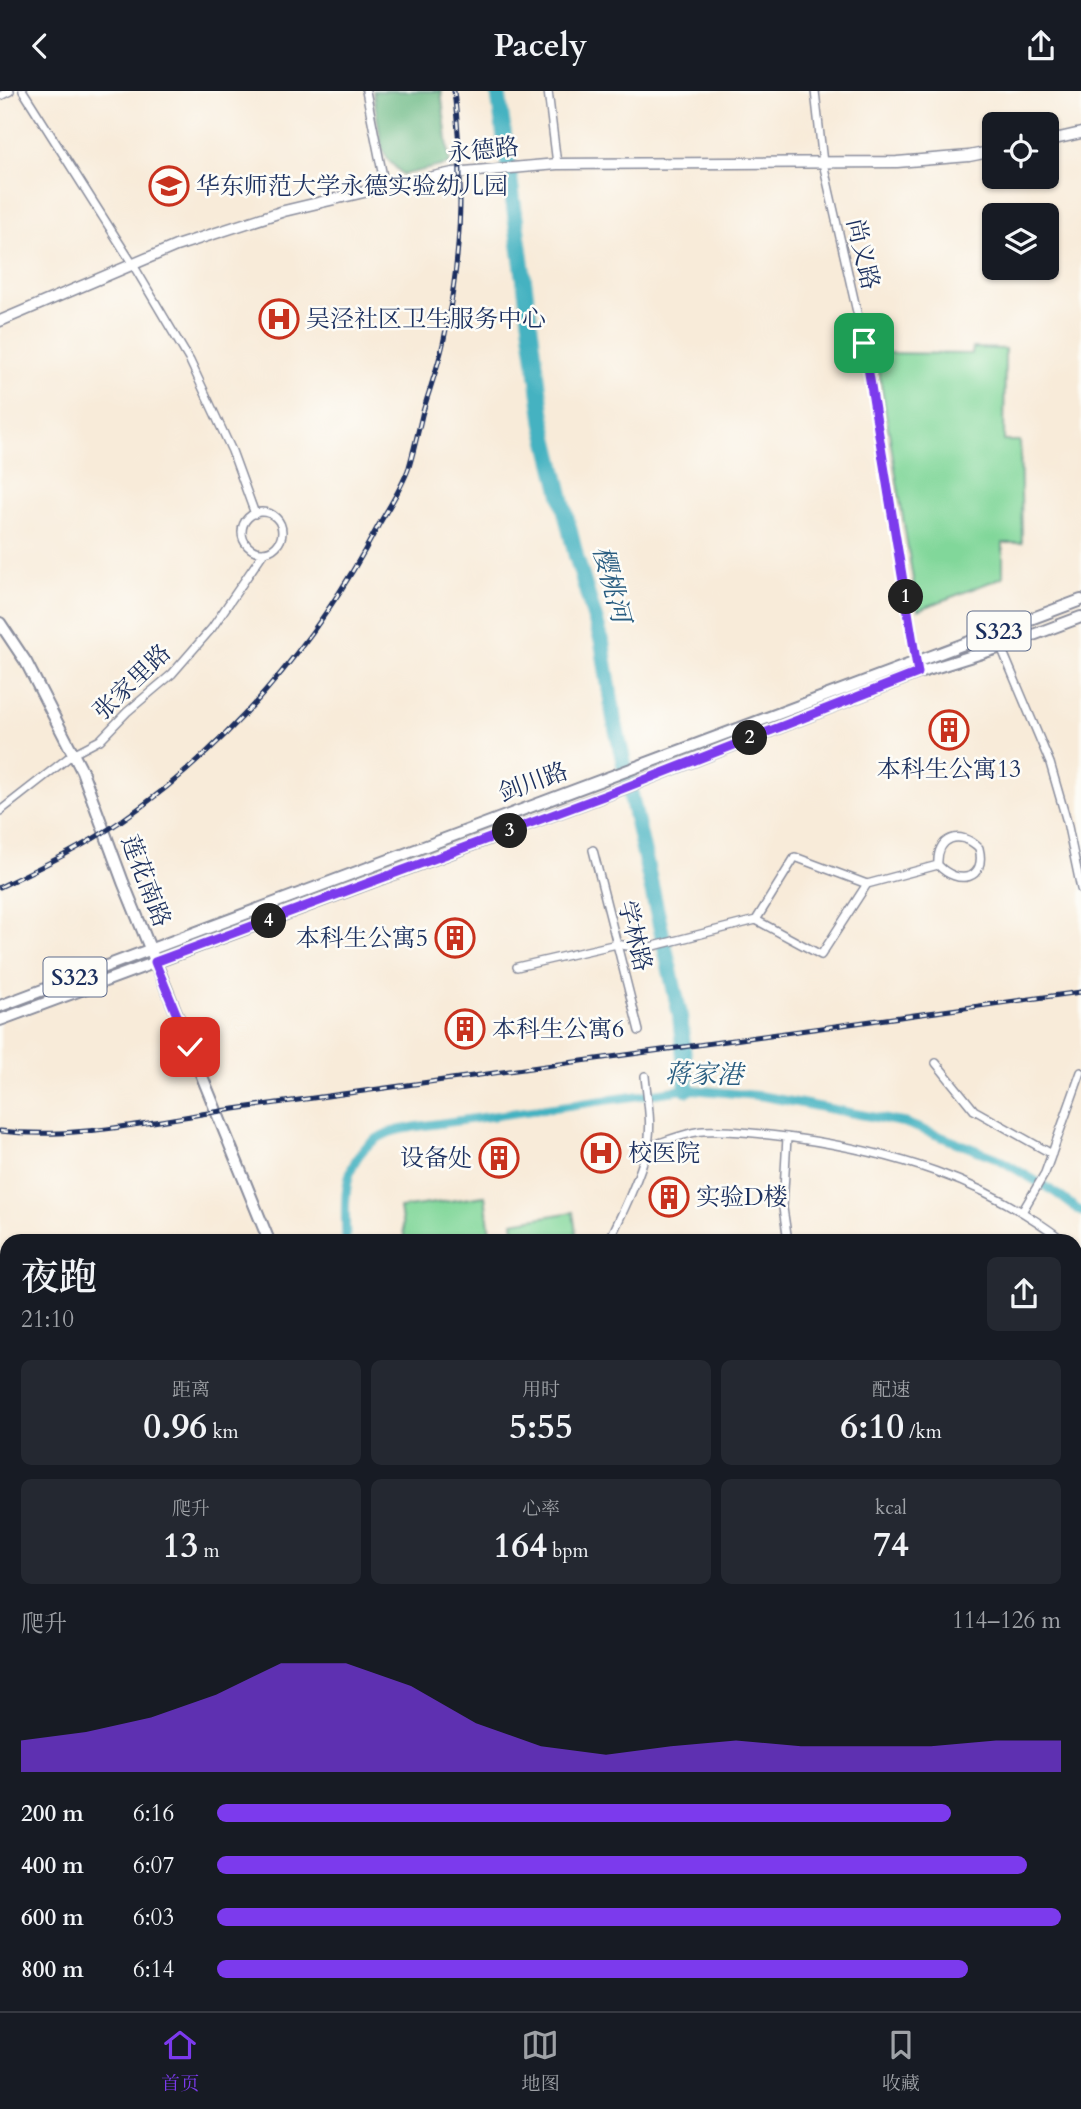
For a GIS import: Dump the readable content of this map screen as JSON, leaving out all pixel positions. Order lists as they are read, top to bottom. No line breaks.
{"streets":{"main road":["S323","剑川路","莲花南路"],"street":["永德路","尚义路","张家里路","学林路"]},"crossings":[["永德路","尚义路"],["尚义路","剑川路"],["张家里路","莲花南路"],["剑川路","莲花南路"]],"water":["樱桃河","蒋家港"],"places":{"school or university":["华东师范大学永德实验幼儿园"],"hospital":["吴泾社区卫生服务中心","校医院"],"building":["本科生公寓13","本科生公寓5","本科生公寓6","设备处","实验D楼"]},"page":{"header":"Pacely","pins":["1","2","3","4"],"heading":["夜跑","21:10"],"stats":[["距离","0.96 km"],["用时","5:55"],["配速","6:10 /km"],["爬升","13 m"],["心率","164 bpm"],["kcal","74"]],"chart":["爬升","114–126 m"],"list":[{"name":"200 m","note":"6:16"},{"name":"400 m","note":"6:07"},{"name":"600 m","note":"6:03"},{"name":"800 m","note":"6:14"}],"tabs":["首页","地图","收藏"]}}
